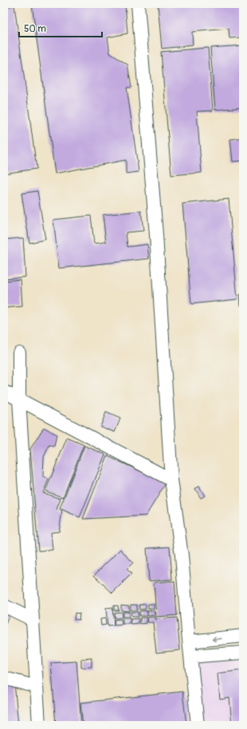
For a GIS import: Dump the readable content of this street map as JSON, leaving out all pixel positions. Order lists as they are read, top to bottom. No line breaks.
{"scale_bar":"50 m"}
